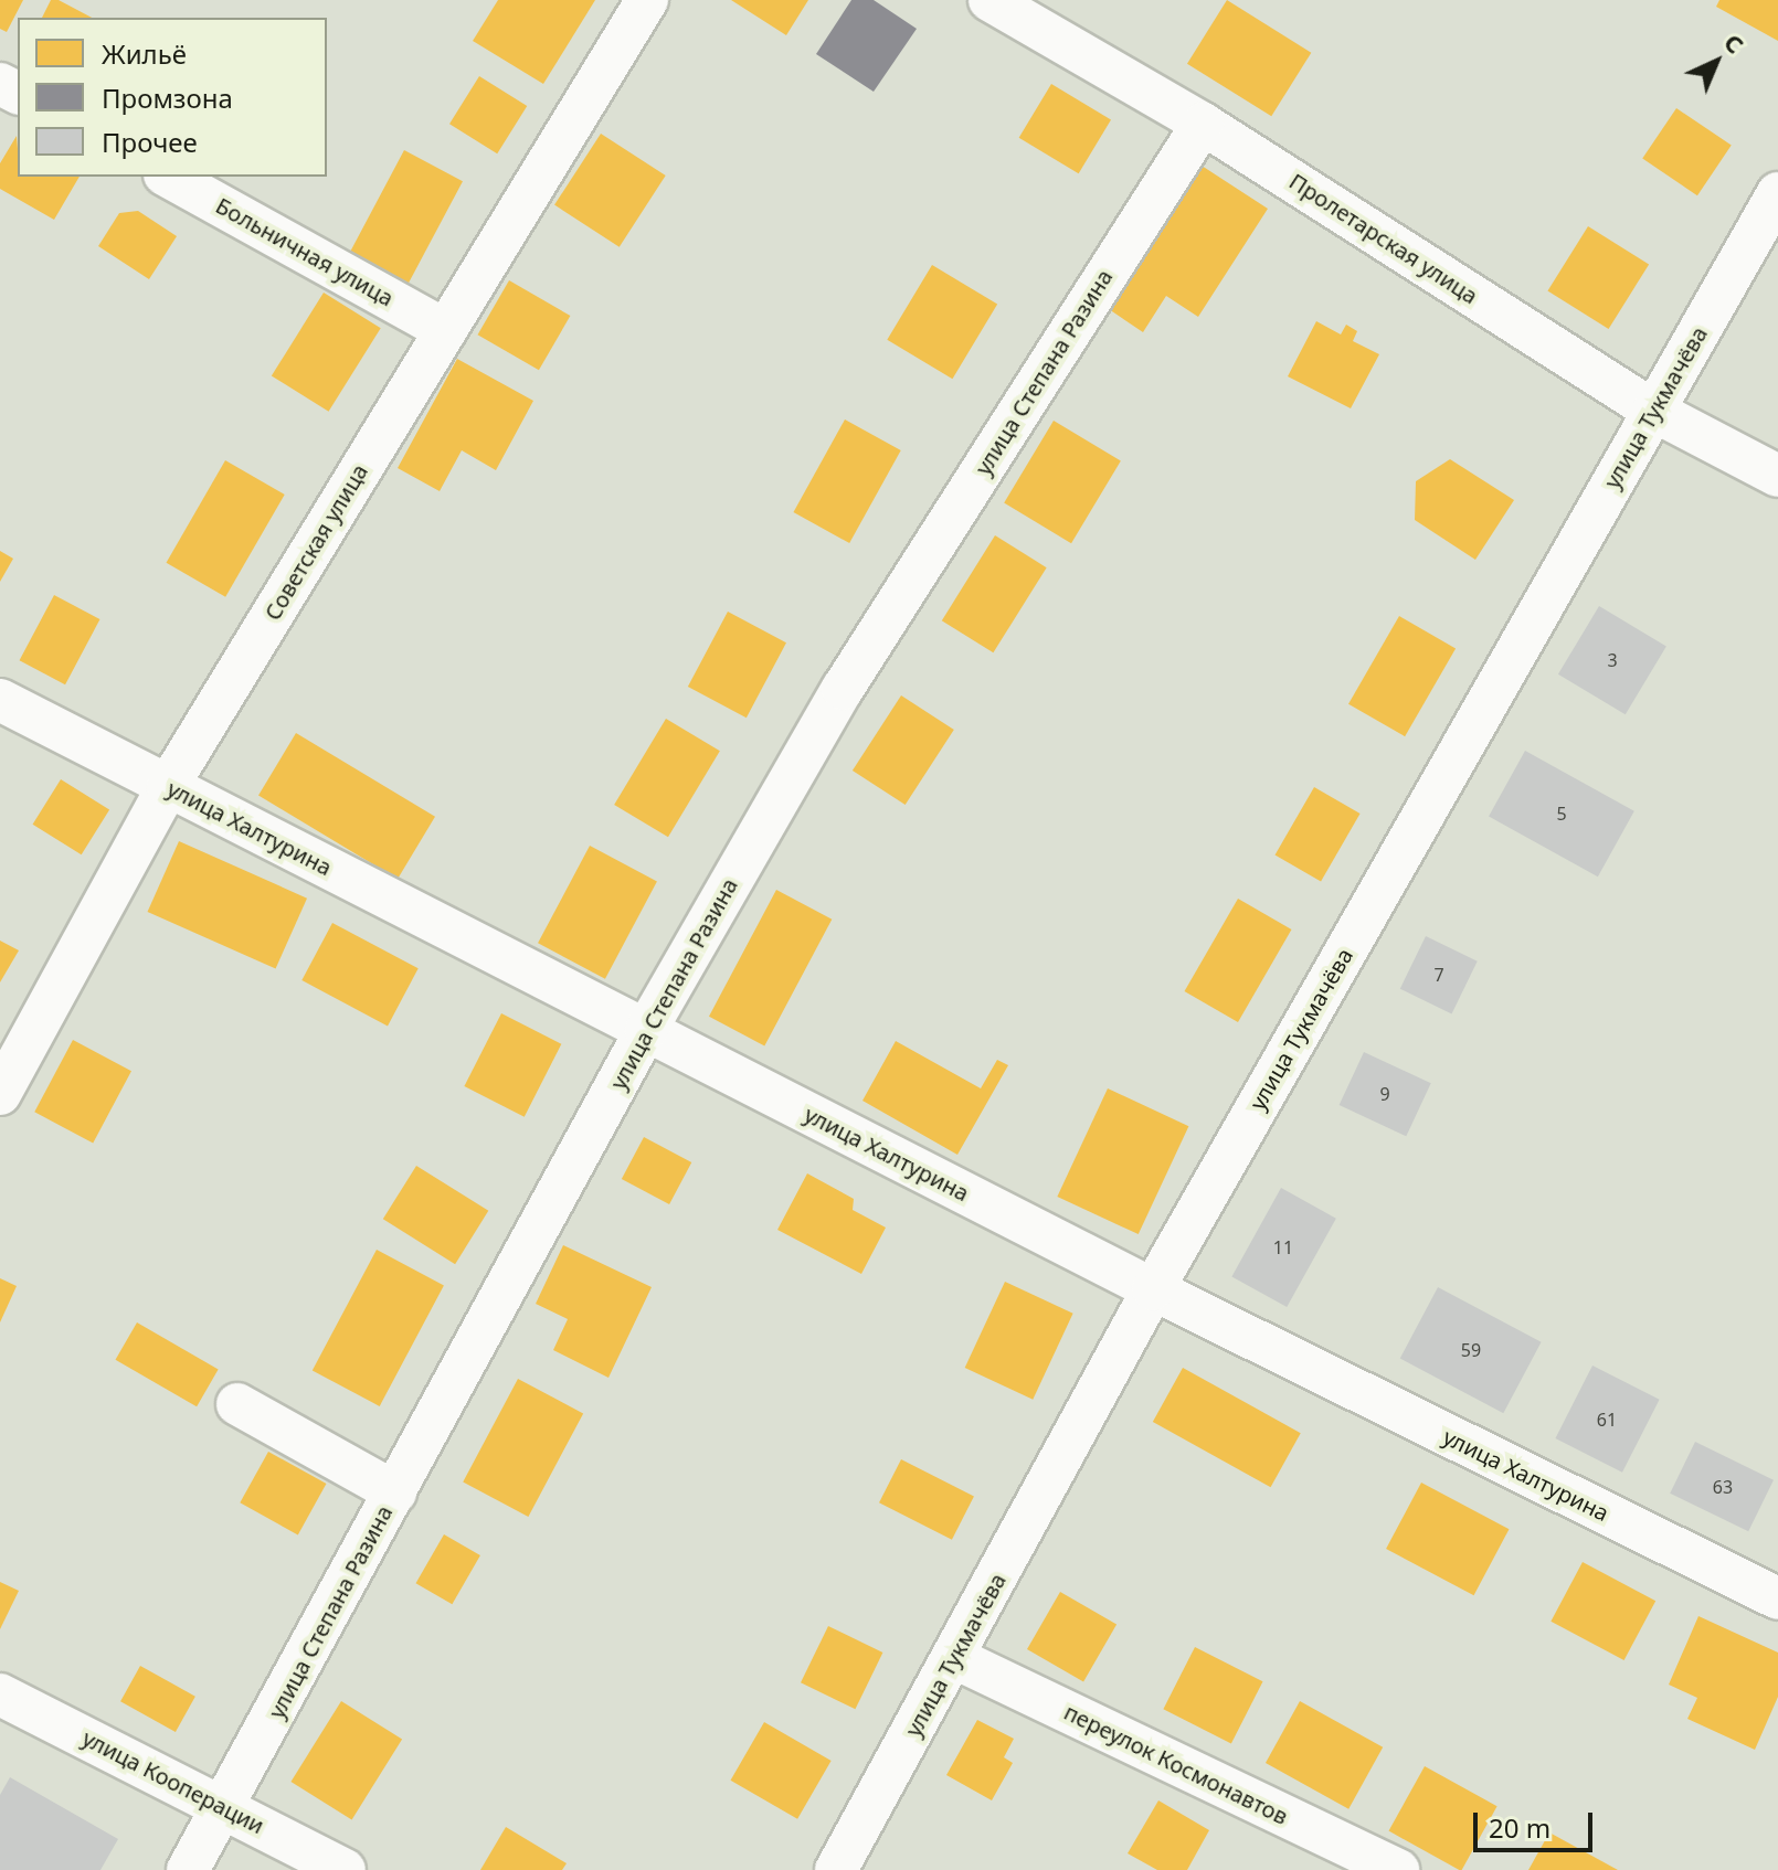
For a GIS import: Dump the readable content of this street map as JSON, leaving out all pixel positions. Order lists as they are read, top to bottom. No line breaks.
{"streets":{"street":["Пролетарская улица","Больничная улица","улица Степана Разина","улица Тукмачёва","Советская улица","улица Халтурина","переулок Космонавтов","улица Кооперации"]},"crossings":[["Пролетарская улица","улица Степана Разина"],["Пролетарская улица","улица Тукмачёва"],["Больничная улица","Советская улица"],["улица Степана Разина","улица Халтурина"],["улица Степана Разина","улица Кооперации"],["улица Тукмачёва","улица Халтурина"],["улица Тукмачёва","переулок Космонавтов"],["Советская улица","улица Халтурина"]],"house_numbers":["3","5","7","9","11","59","61","63"],"legend":["Жильё","Промзона","Прочее"],"scale_bar":"20 m","north":"top right"}
